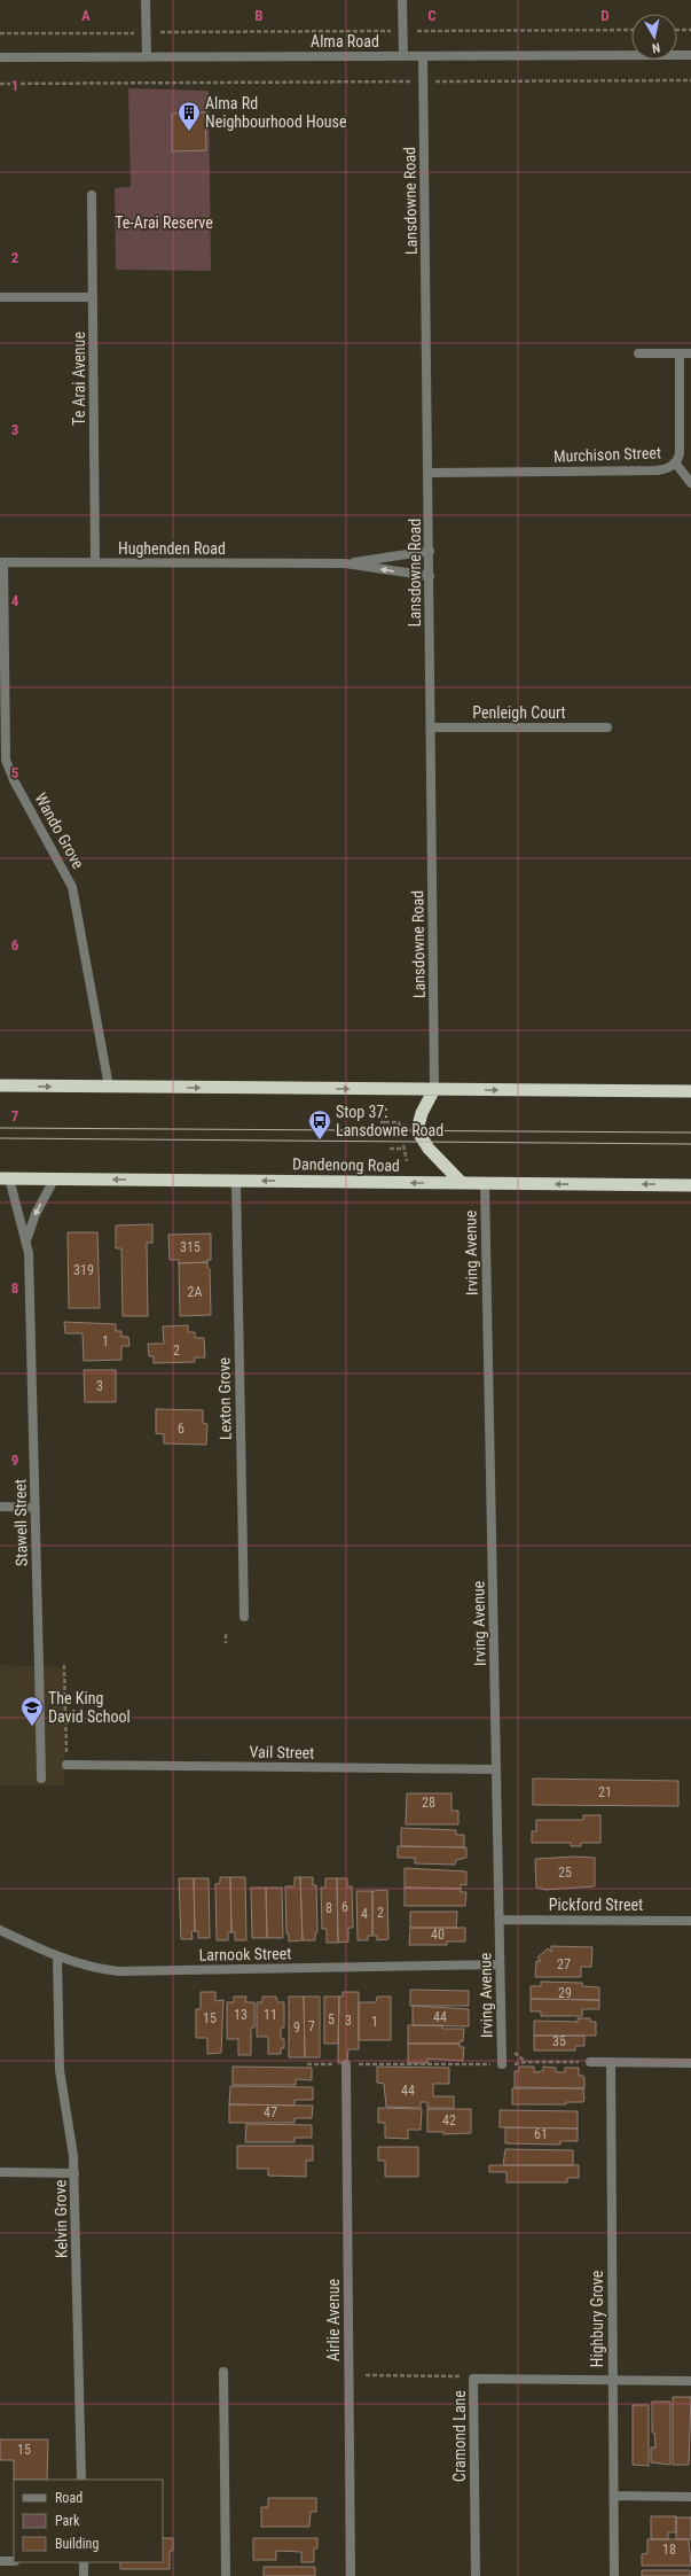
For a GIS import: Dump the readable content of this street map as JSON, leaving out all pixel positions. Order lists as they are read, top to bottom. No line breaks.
{"streets":{"highway":["Dandenong Road"],"street":["Alma Road","Lansdowne Road","Te Arai Avenue","Murchison Street","Hughenden Road","Penleigh Court","Wando Grove","Irving Avenue","Lexton Grove","Stawell Street","Vail Street","Pickford Street","Larnook Street","Kelvin Grove","Highbury Grove","Airlie Avenue","Cramond Lane"]},"crossings":[["Alma Road","Lansdowne Road"],["Lansdowne Road","Murchison Street"],["Lansdowne Road","Hughenden Road"],["Lansdowne Road","Penleigh Court"],["Te Arai Avenue","Hughenden Road"],["Hughenden Road","Wando Grove"],["Dandenong Road","Irving Avenue"],["Dandenong Road","Lexton Grove"],["Dandenong Road","Stawell Street"],["Irving Avenue","Vail Street"],["Irving Avenue","Pickford Street"],["Irving Avenue","Larnook Street"],["Larnook Street","Kelvin Grove"],["Highbury Grove","Cramond Lane"]],"parks":["Te-Arai Reserve"],"places":{"building":["Alma Rd Neighbourhood House"],"bus stop":["Stop 37: Lansdowne Road"],"school or university":["The King David School"]},"house_numbers":["315","319","2A","1","2","3","6","21","28","25","6","8","2","4","40","27","29","13","11","44","15","5","3","1","7","9","35","44","47","42","61","15","18"],"legend":["Road","Park","Building"],"north":"bottom","grid":{"columns":["A","B","C","D"],"rows":["1","2","3","4","5","6","7","8","9"]}}
